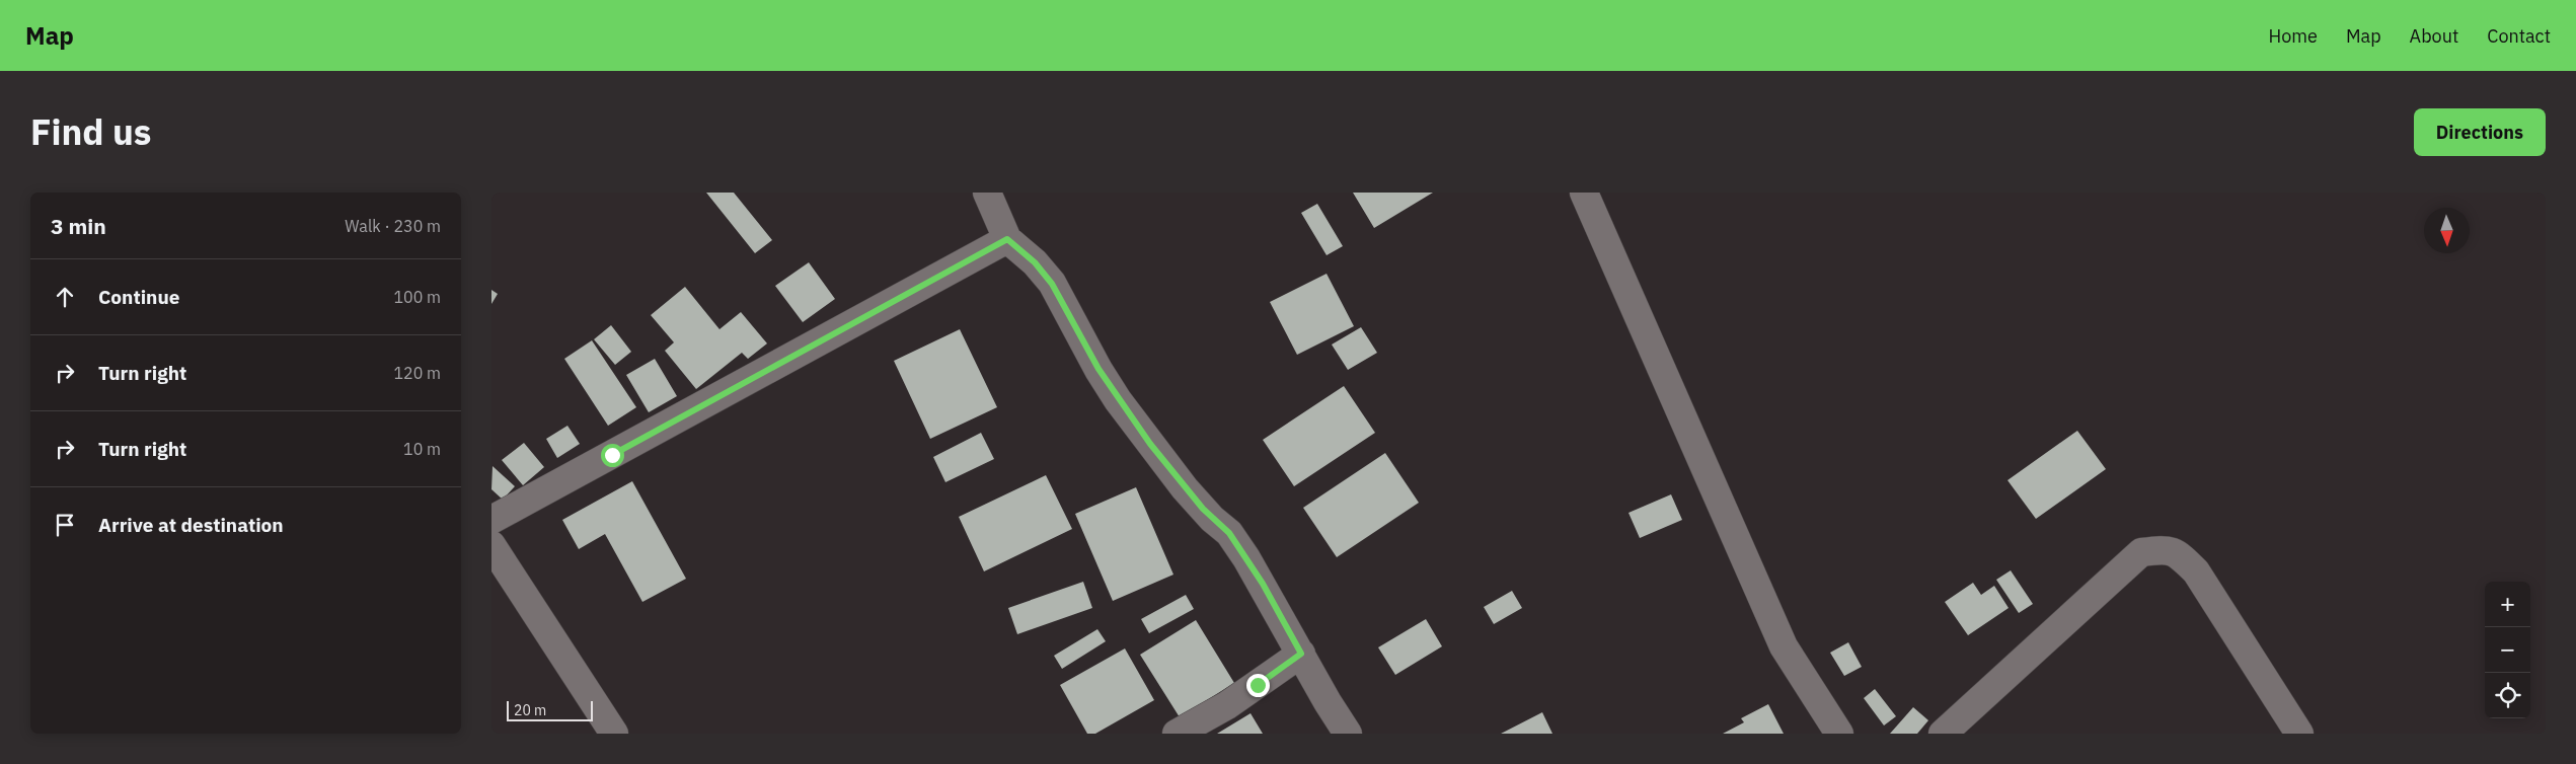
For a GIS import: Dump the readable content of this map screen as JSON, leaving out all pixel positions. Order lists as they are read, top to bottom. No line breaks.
{"scale_bar":"20 m","north":"bottom","page":{"header":"Map","nav":["Home","Map","About","Contact"],"title":"Find us","buttons":"Directions","heading":["3 min","Walk · 230 m"],"list":[["Continue","100 m"],["Turn right","120 m"],["Turn right","10 m"],"Arrive at destination"],"map_buttons":["+","−"],"scale":"20 m"}}
